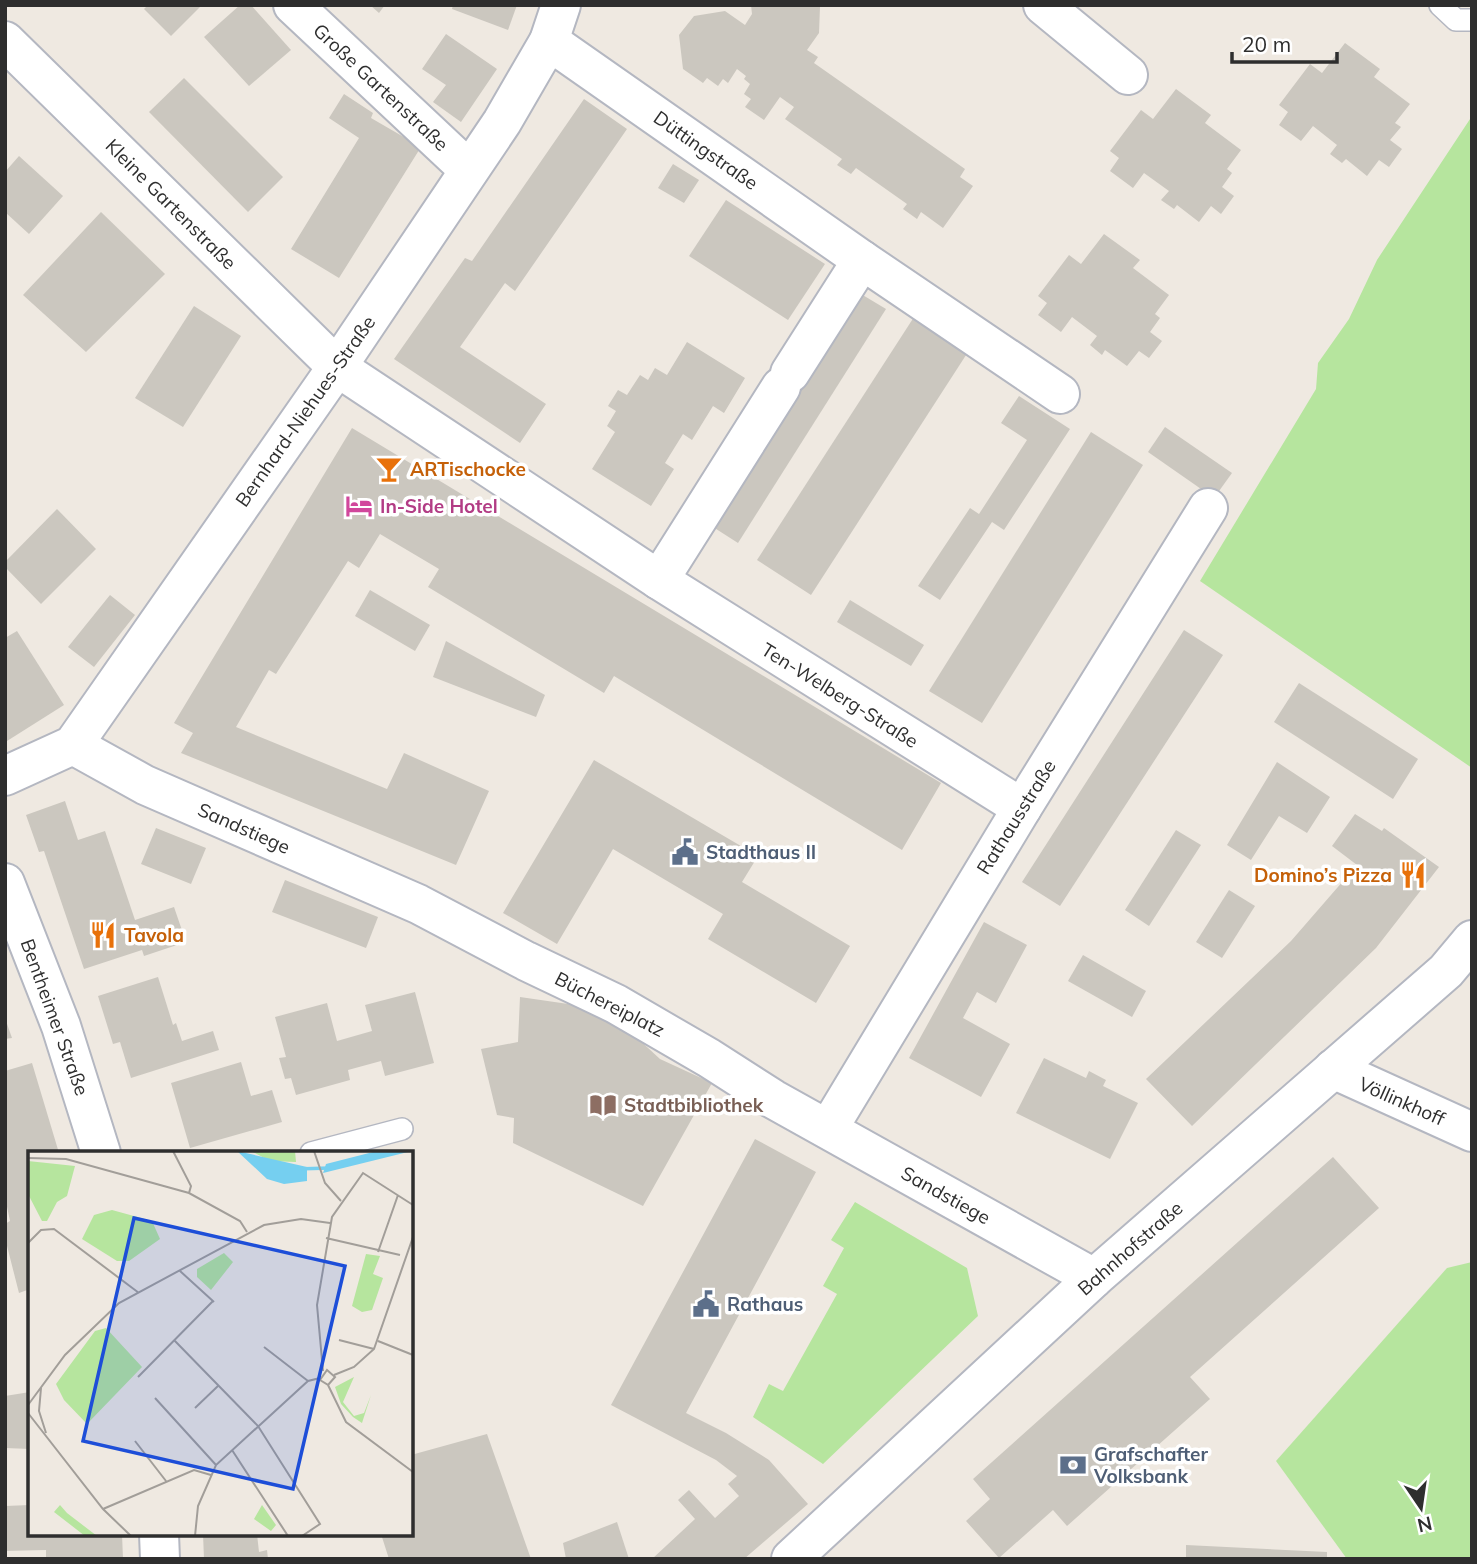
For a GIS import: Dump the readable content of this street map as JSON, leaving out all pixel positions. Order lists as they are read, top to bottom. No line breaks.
{"streets":{"street":["Große Gartenstraße","Düttingstraße","Kleine Gartenstraße","Bernhard-Niehues-Straße","Ten-Welberg-Straße","Rathausstraße","Sandstiege","Büchereiplatz","Bentheimer Straße","Völlinkhoff","Bahnhofstraße"]},"crossings":[["Große Gartenstraße","Bernhard-Niehues-Straße"],["Düttingstraße","Bernhard-Niehues-Straße"],["Kleine Gartenstraße","Bernhard-Niehues-Straße"],["Kleine Gartenstraße","Ten-Welberg-Straße"],["Bernhard-Niehues-Straße","Ten-Welberg-Straße"],["Bernhard-Niehues-Straße","Sandstiege"],["Ten-Welberg-Straße","Rathausstraße"],["Rathausstraße","Sandstiege"],["Rathausstraße","Büchereiplatz"],["Sandstiege","Büchereiplatz"],["Sandstiege","Bahnhofstraße"],["Völlinkhoff","Bahnhofstraße"]],"places":{"bar":["ARTischocke"],"hotel":["In-Side Hotel"],"public building":["Stadthaus II","Rathaus"],"restaurant":["Domino’s Pizza","Tavola"],"library":["Stadtbibliothek"],"bank":["Grafschafter Volksbank"]},"scale_bar":"20 m","north":"bottom"}
